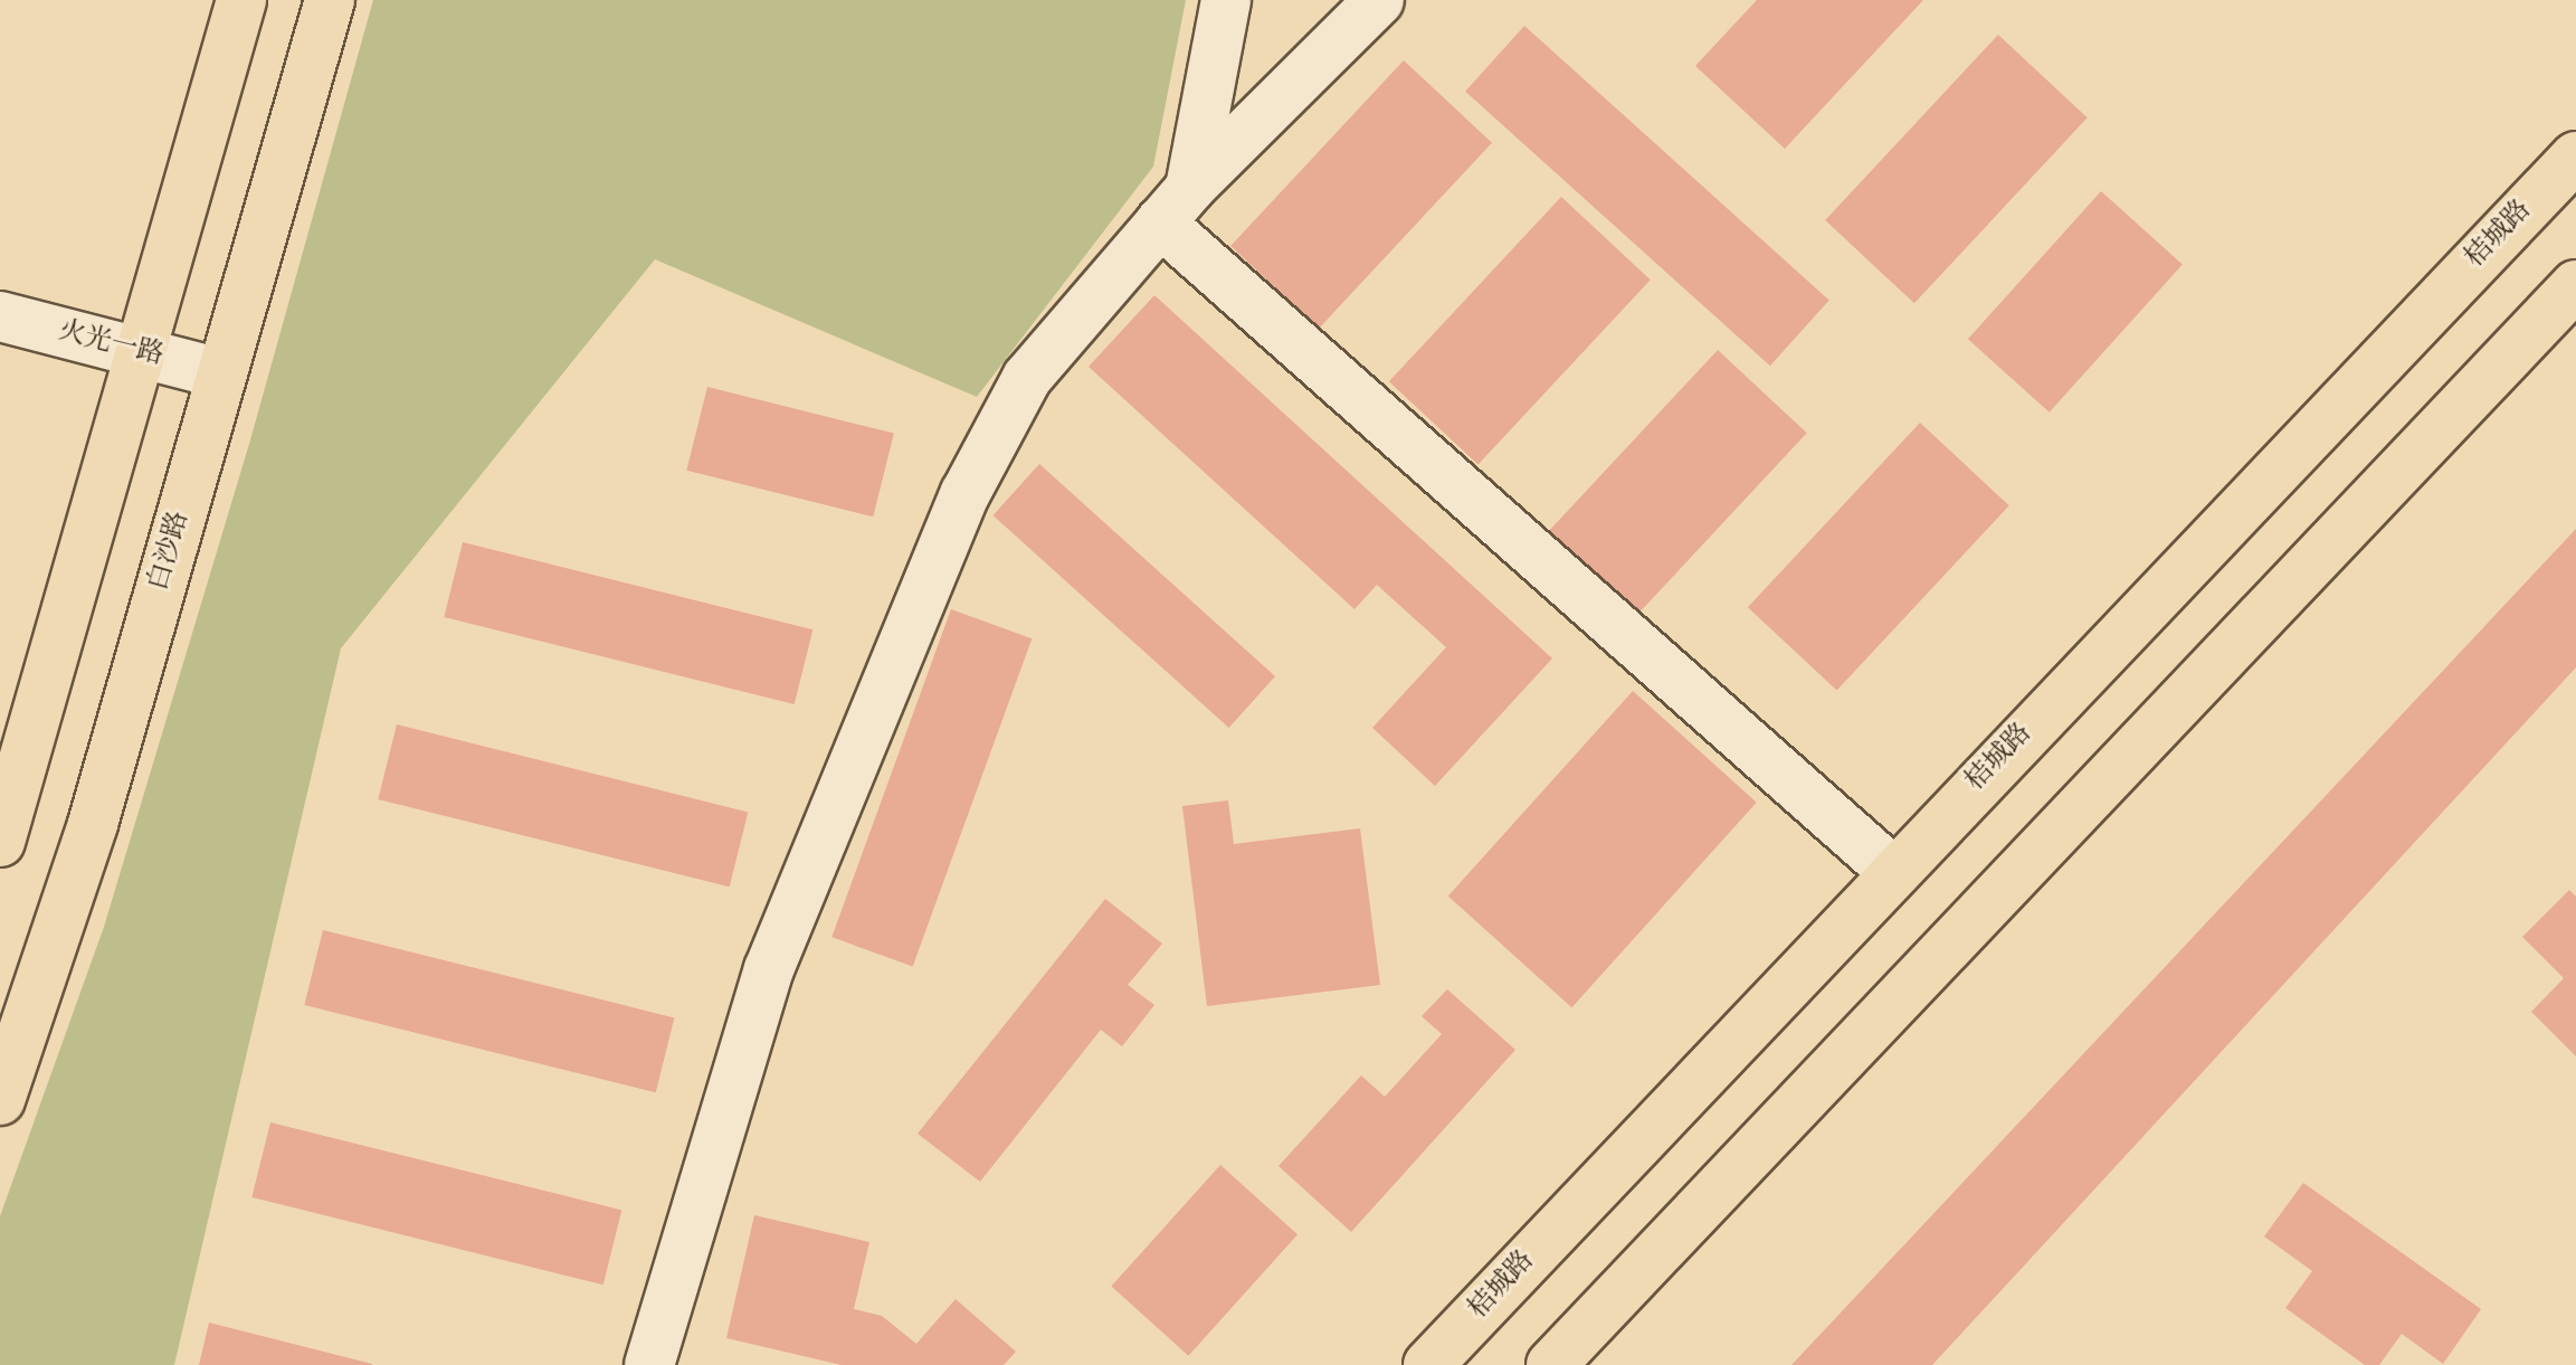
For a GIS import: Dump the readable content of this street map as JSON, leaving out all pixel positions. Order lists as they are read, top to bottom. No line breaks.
{"streets":{"main road":["桔城路","白沙路"],"street":["火光一路"]},"crossings":[["火光一路","白沙路"]]}
